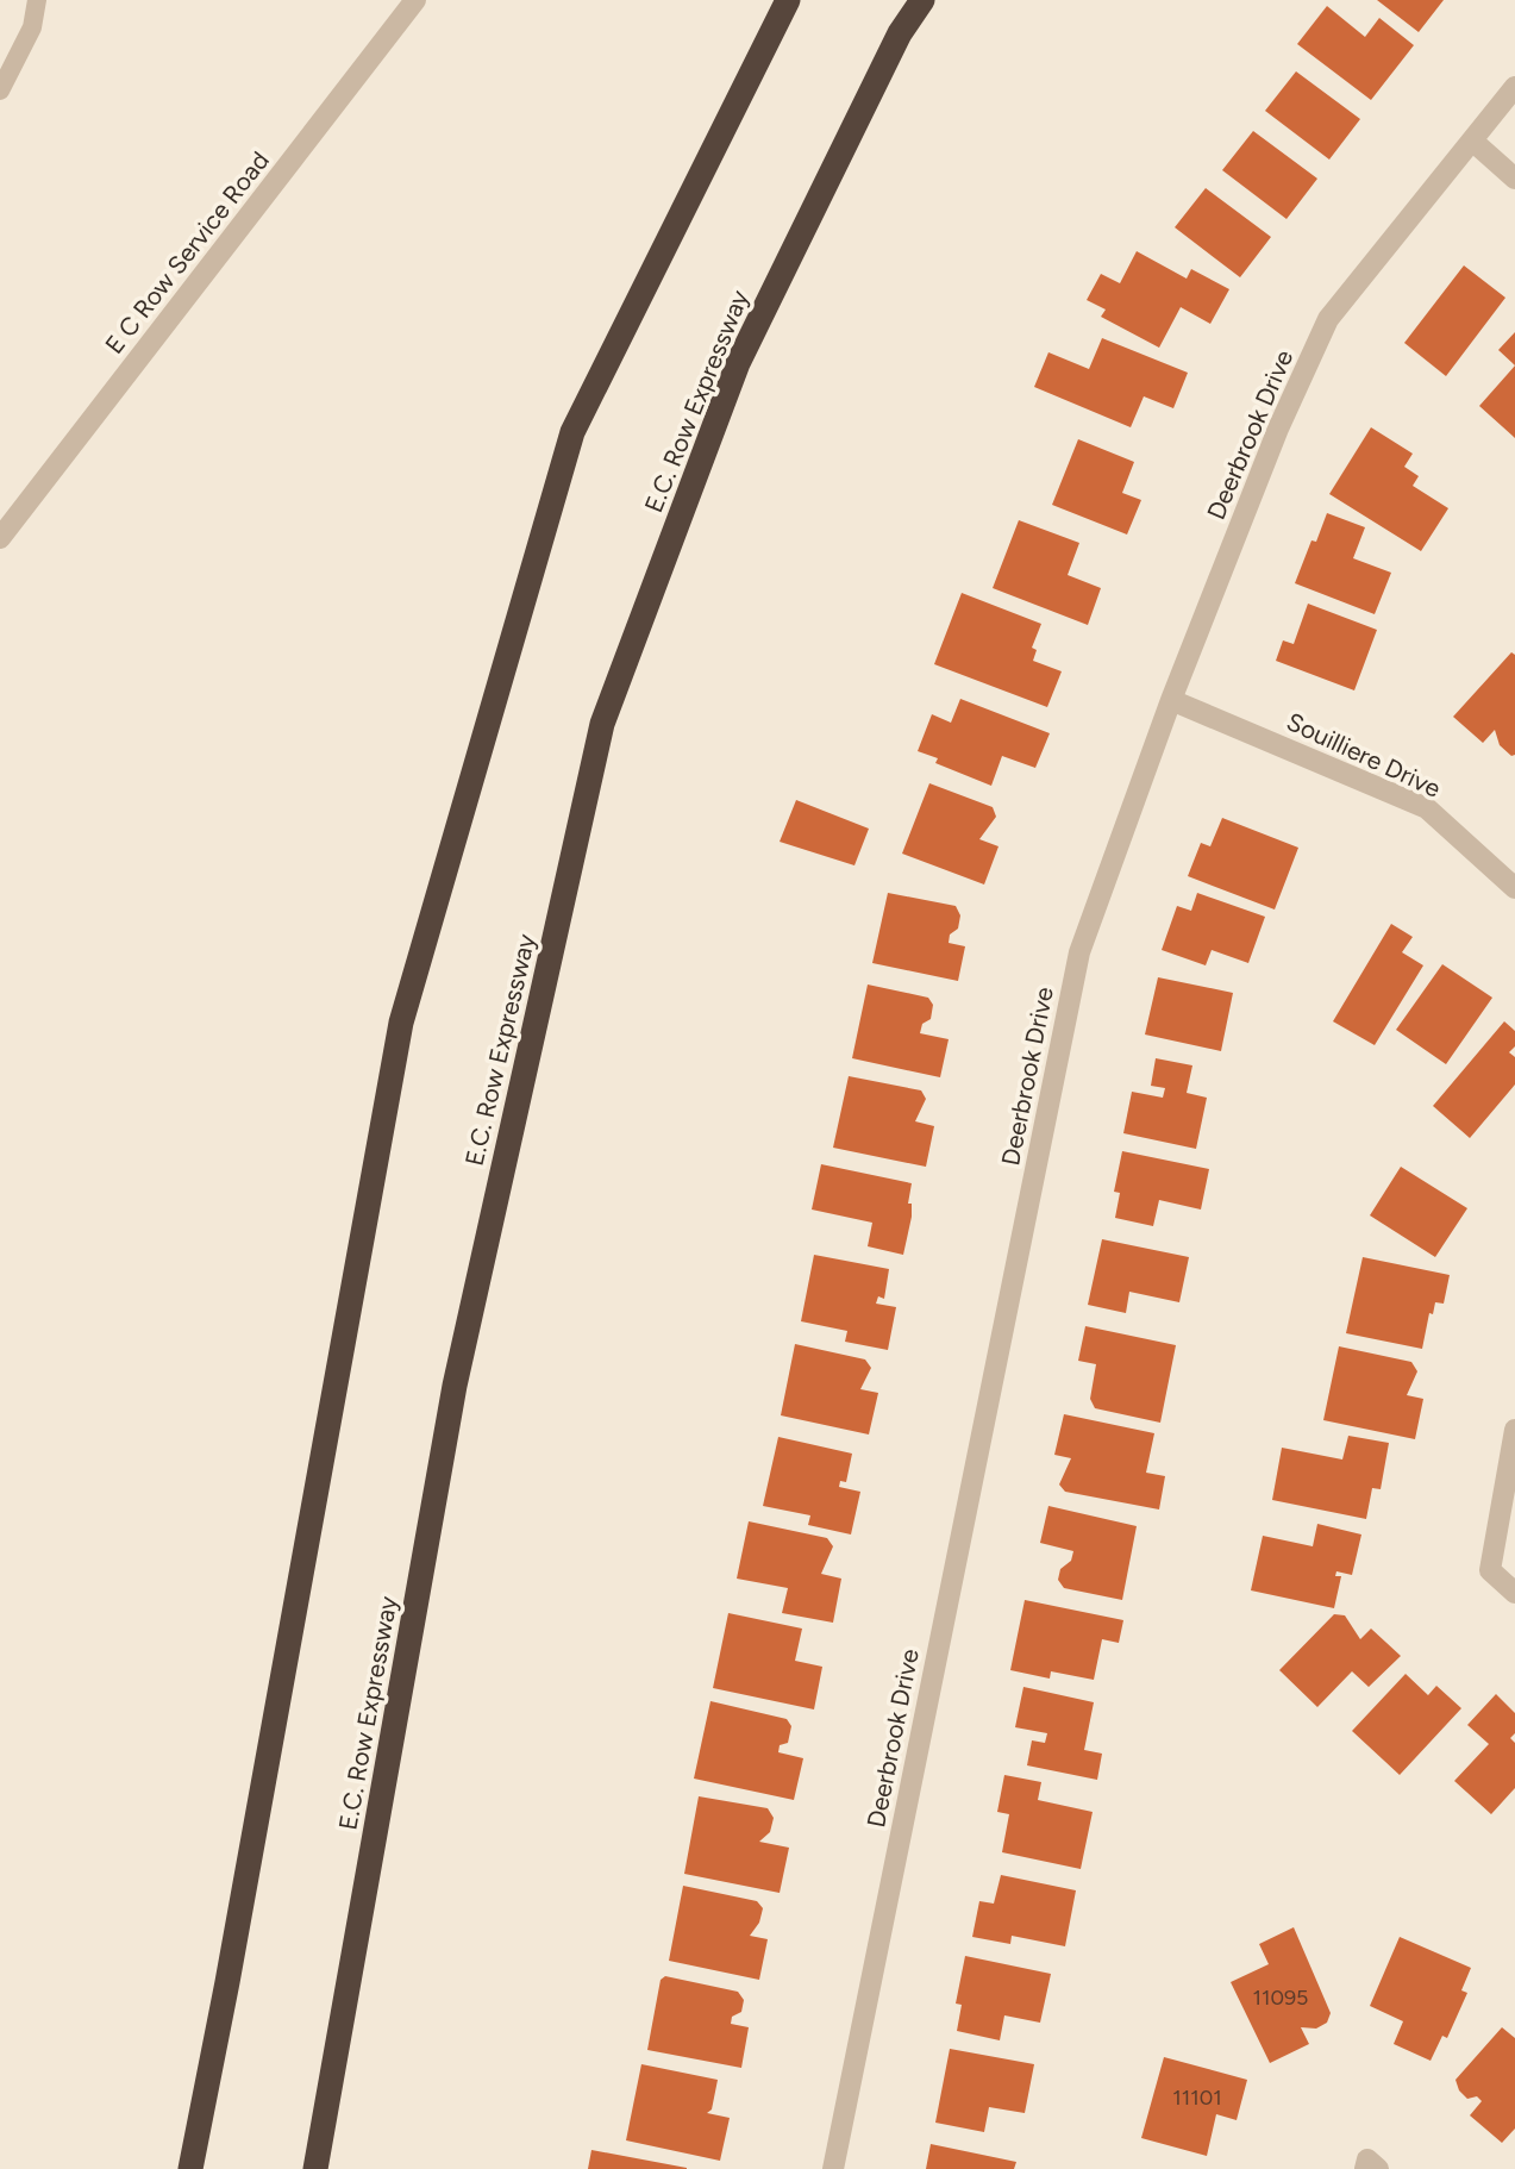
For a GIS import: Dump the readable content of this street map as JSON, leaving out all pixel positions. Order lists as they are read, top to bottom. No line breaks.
{"streets":{"highway":["E.C. Row Expressway"],"street":["E C Row Service Road","Deerbrook Drive","Souilliere Drive"]},"crossings":[["Deerbrook Drive","Souilliere Drive"]],"house_numbers":["11095","11101"]}
